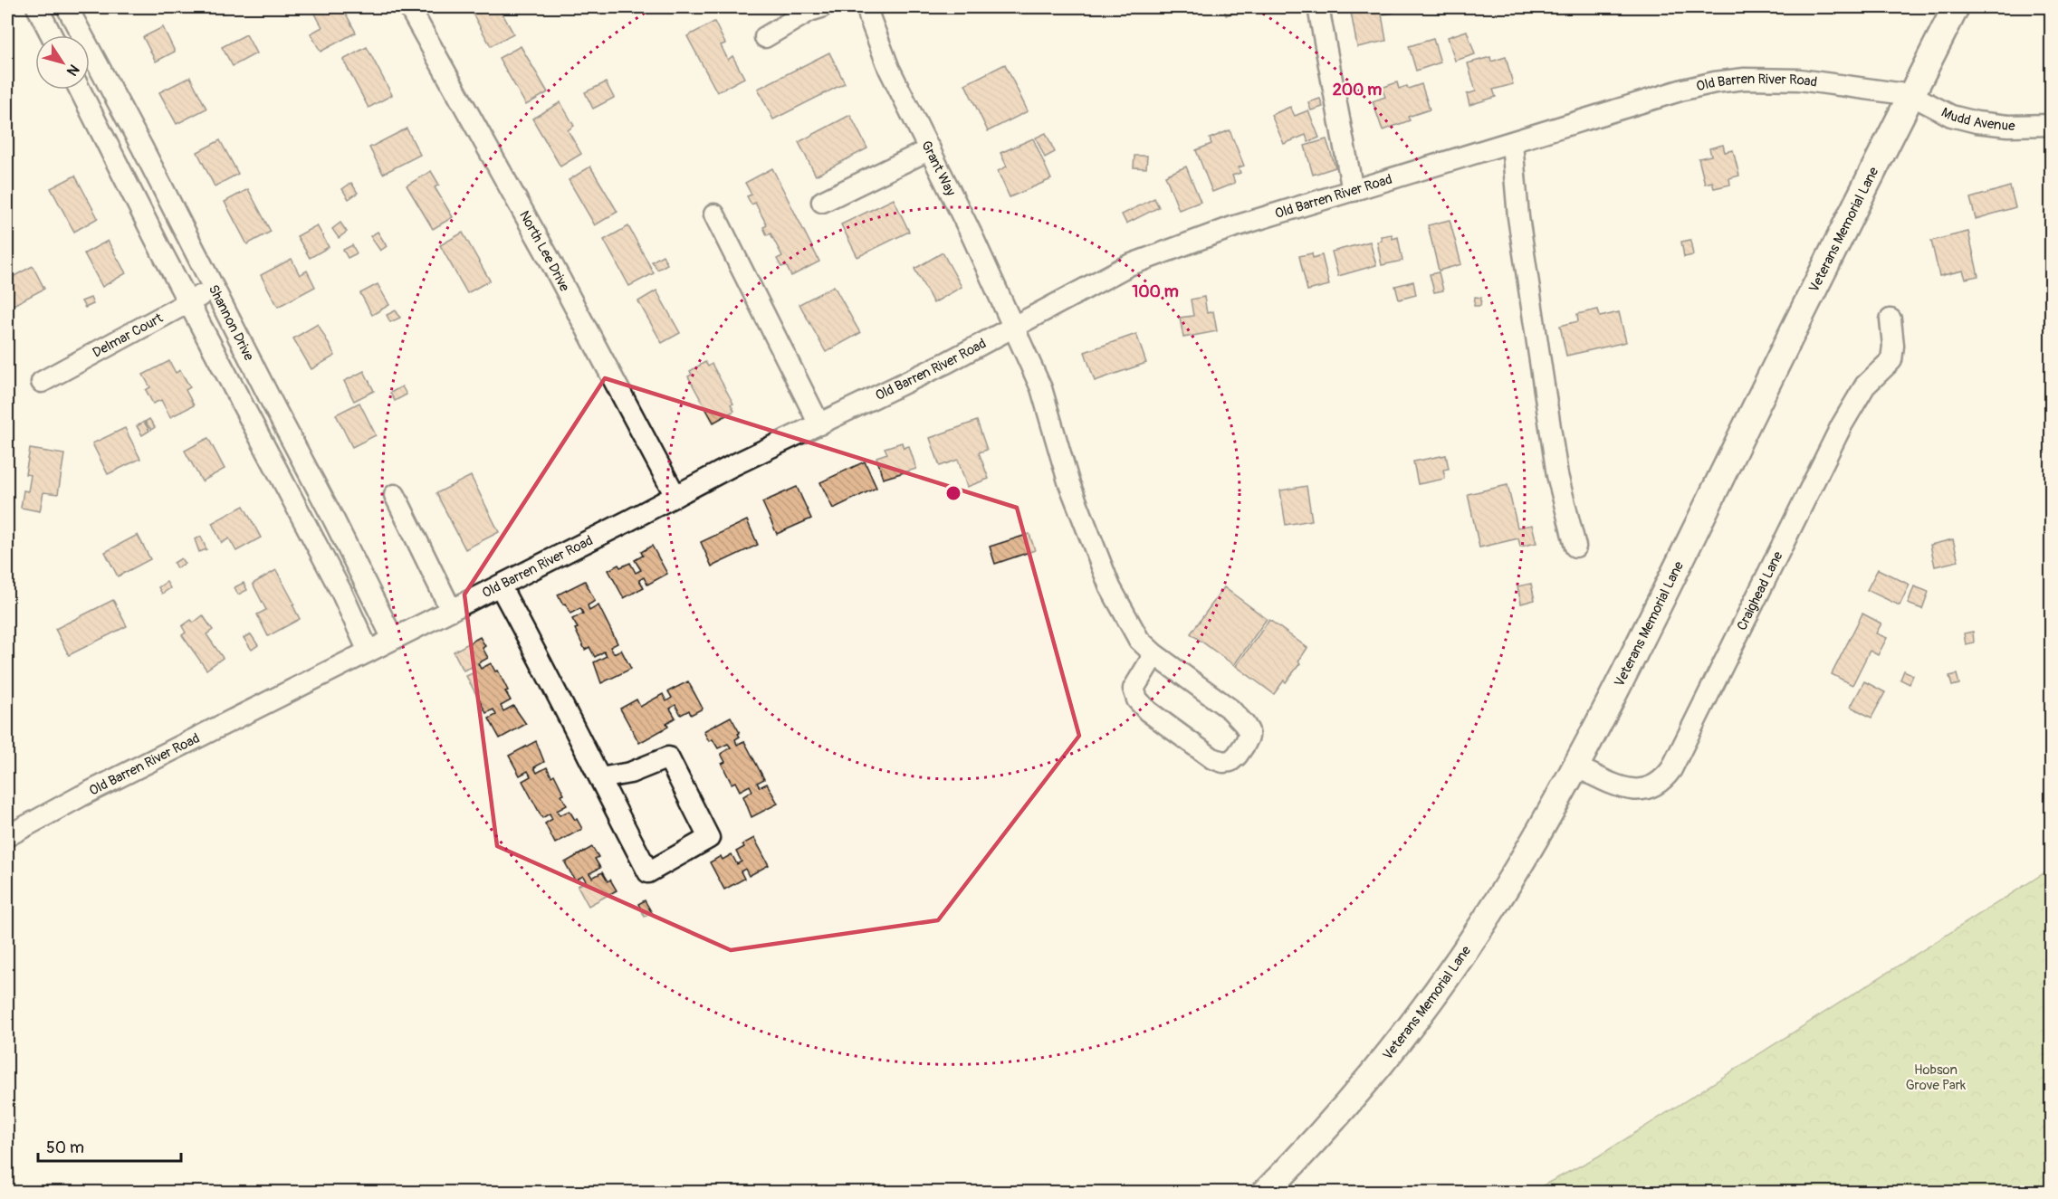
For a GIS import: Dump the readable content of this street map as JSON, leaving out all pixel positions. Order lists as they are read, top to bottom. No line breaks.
{"streets":{"main road":["Veterans Memorial Lane"],"street":["Old Barren River Road","Mudd Avenue","Grant Way","North Lee Drive","Shannon Drive","Delmar Court","Craighead Lane"]},"crossings":[["Old Barren River Road","Mudd Avenue"],["Old Barren River Road","Grant Way"],["Old Barren River Road","Veterans Memorial Lane"],["Old Barren River Road","North Lee Drive"],["Old Barren River Road","Shannon Drive"],["Mudd Avenue","Veterans Memorial Lane"],["Veterans Memorial Lane","Craighead Lane"],["Shannon Drive","Delmar Court"]],"parks":["Hobson Grove Park"],"scale_bar":"50 m","north":"bottom right","rings":["200 m","100 m"]}
